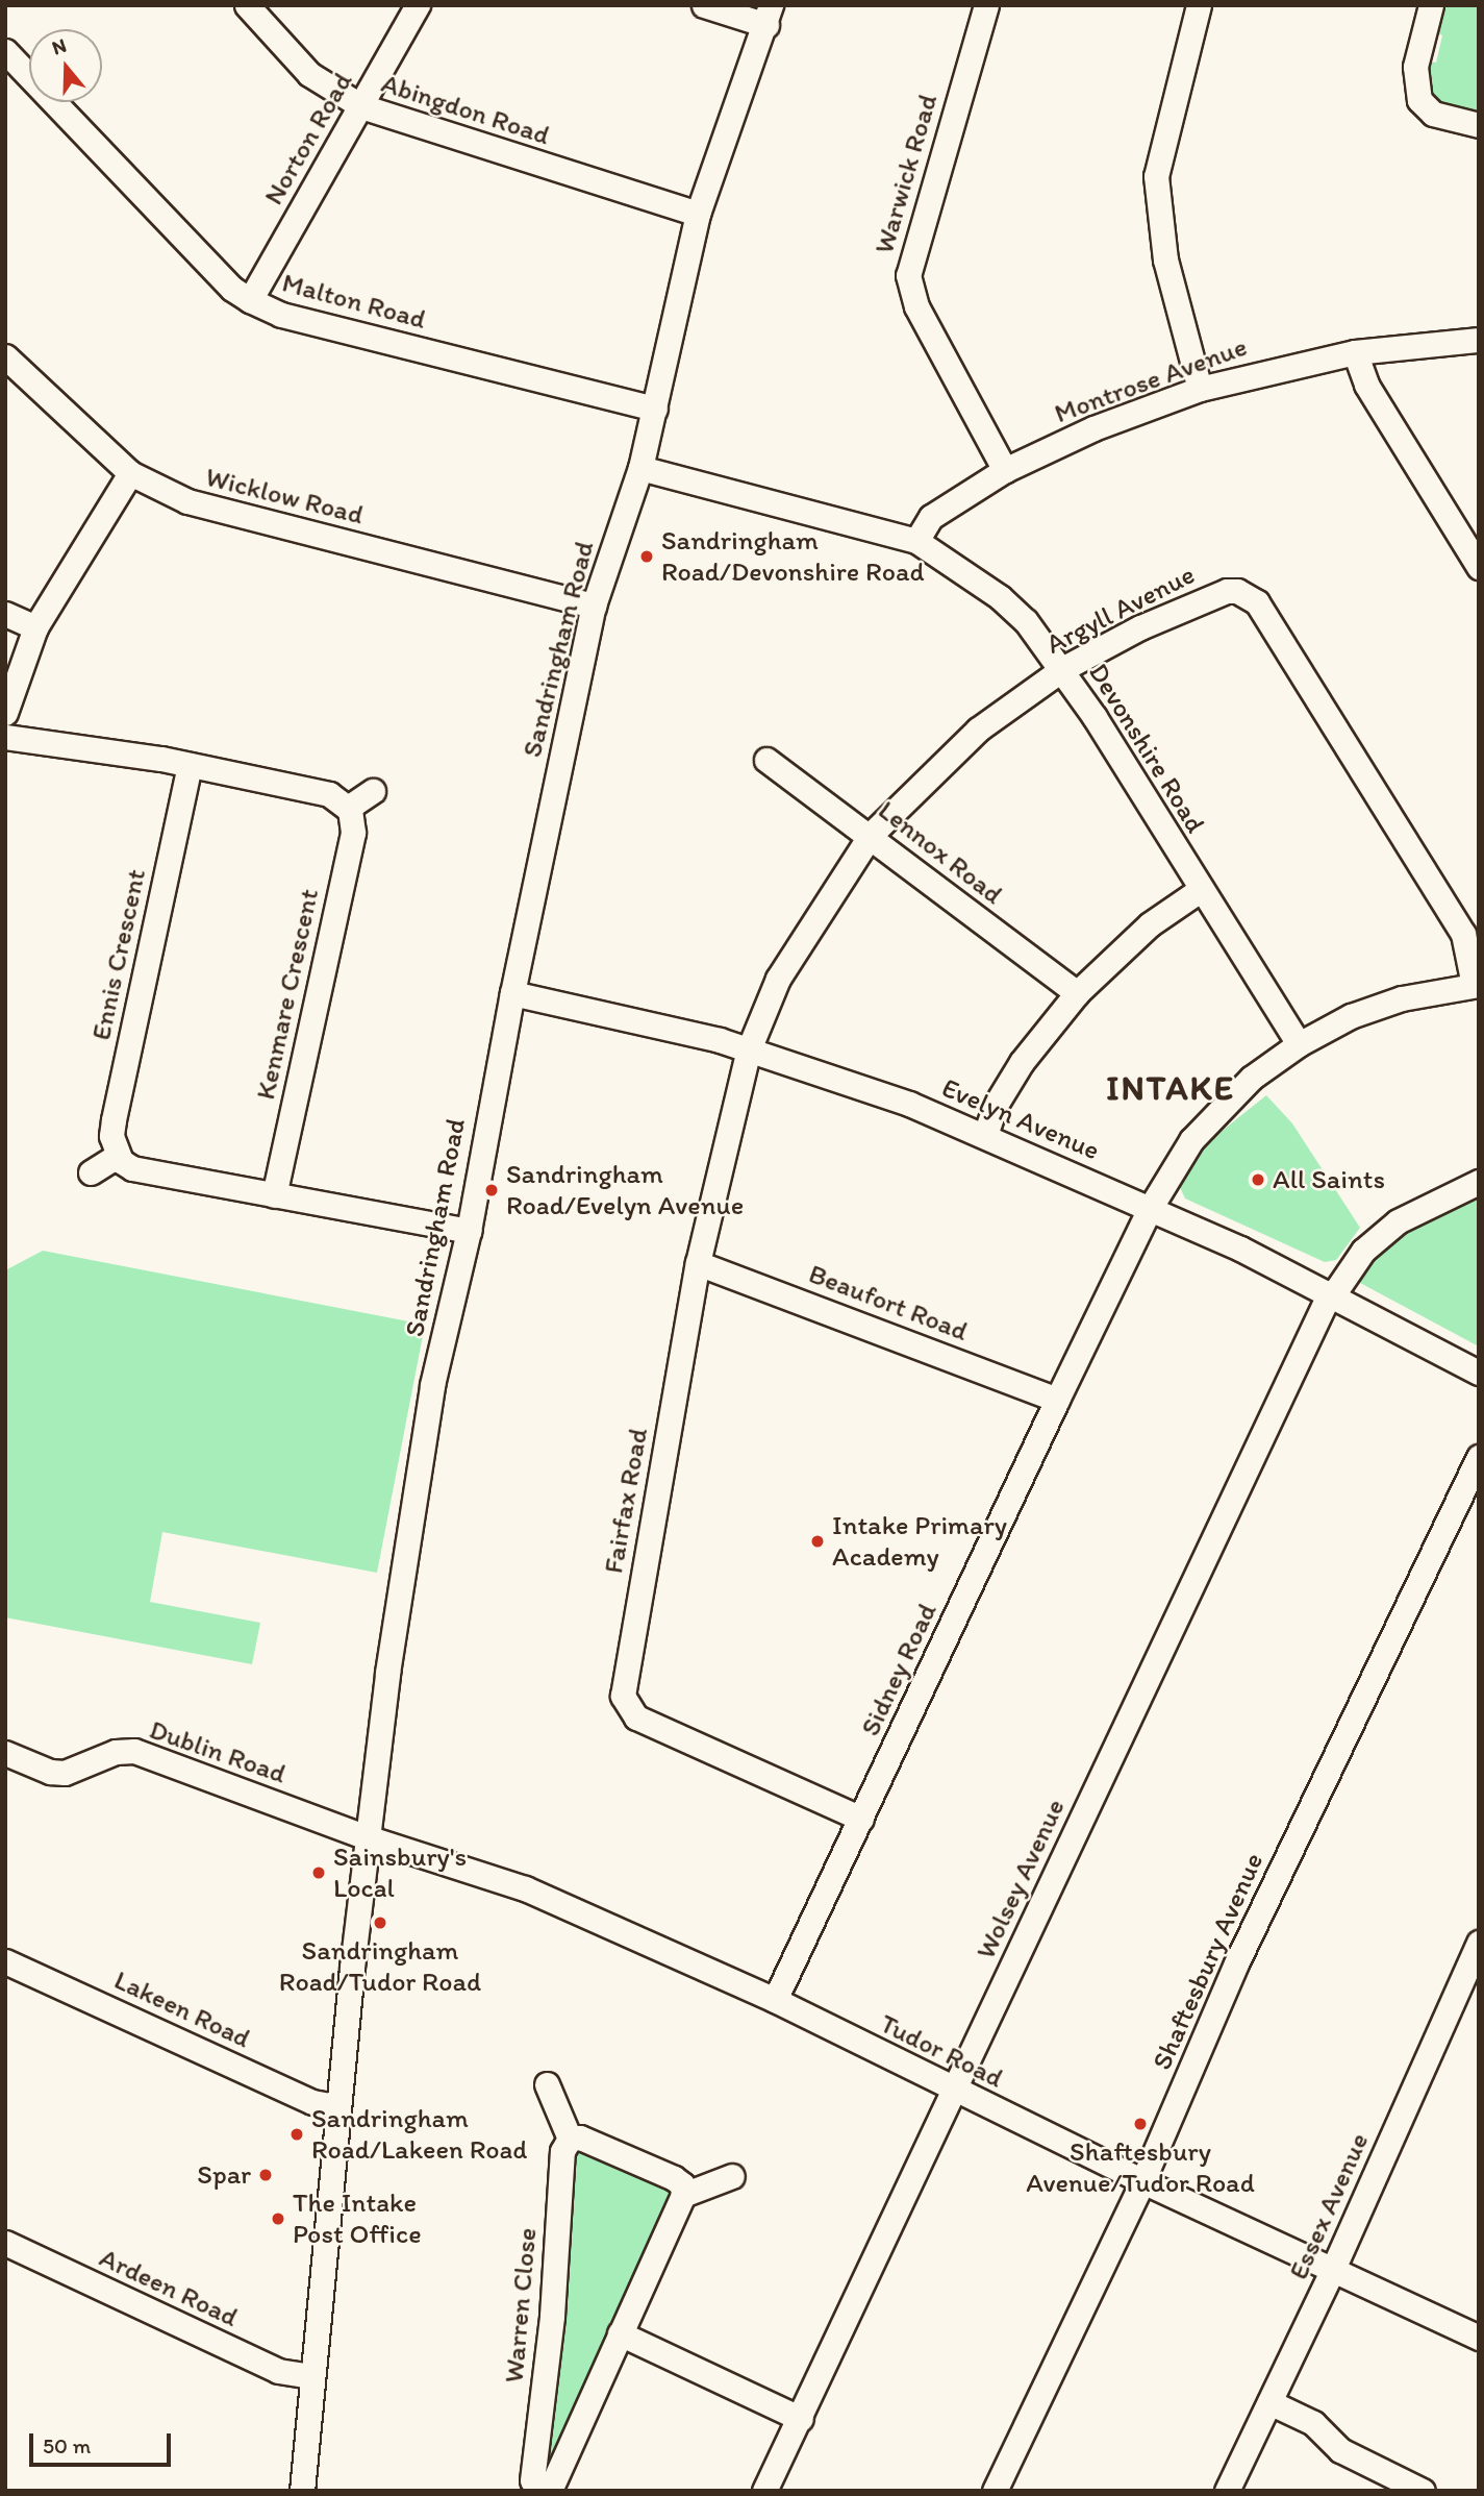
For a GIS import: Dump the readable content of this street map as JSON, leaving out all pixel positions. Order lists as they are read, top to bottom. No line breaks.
{"streets":{"street":["Abingdon Road","Norton Road","Warwick Road","Malton Road","Montrose Avenue","Wicklow Road","Argyll Avenue","Sandringham Road","Devonshire Road","Lennox Road","Ennis Crescent","Kenmare Crescent","Evelyn Avenue","Beaufort Road","Fairfax Road","Sidney Road","Dublin Road","Wolsey Avenue","Shaftesbury Avenue","Lakeen Road","Tudor Road","Essex Avenue","Ardeen Road","Warren Close"]},"crossings":[["Abingdon Road","Norton Road"],["Abingdon Road","Sandringham Road"],["Norton Road","Malton Road"],["Warwick Road","Montrose Avenue"],["Malton Road","Sandringham Road"],["Montrose Avenue","Devonshire Road"],["Wicklow Road","Sandringham Road"],["Argyll Avenue","Devonshire Road"],["Argyll Avenue","Lennox Road"],["Argyll Avenue","Evelyn Avenue"],["Argyll Avenue","Fairfax Road"],["Argyll Avenue","Sidney Road"],["Sandringham Road","Devonshire Road"],["Sandringham Road","Evelyn Avenue"],["Sandringham Road","Dublin Road"],["Sandringham Road","Lakeen Road"],["Sandringham Road","Tudor Road"],["Sandringham Road","Ardeen Road"],["Devonshire Road","Sidney Road"],["Evelyn Avenue","Fairfax Road"],["Evelyn Avenue","Sidney Road"],["Evelyn Avenue","Wolsey Avenue"],["Beaufort Road","Fairfax Road"],["Beaufort Road","Sidney Road"],["Fairfax Road","Sidney Road"],["Sidney Road","Tudor Road"],["Dublin Road","Tudor Road"],["Wolsey Avenue","Tudor Road"],["Shaftesbury Avenue","Tudor Road"],["Tudor Road","Essex Avenue"]],"districts":["INTAKE"],"places":["Sandringham Road/Devonshire Road","All Saints","Sandringham Road/Evelyn Avenue","Intake Primary Academy","Sainsbury's Local","Sandringham Road/Tudor Road","Shaftesbury Avenue/Tudor Road","Sandringham Road/Lakeen Road","Spar","The Intake Post Office"],"scale_bar":"50 m","north":"top"}
